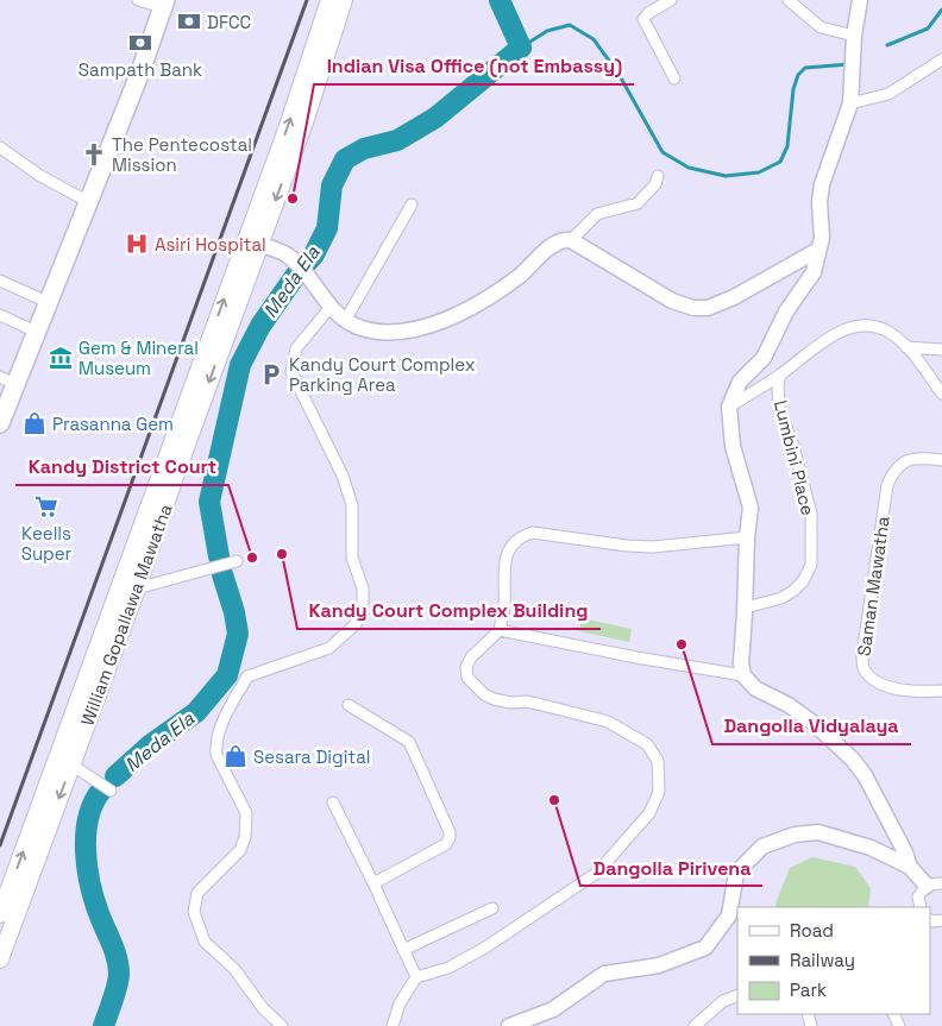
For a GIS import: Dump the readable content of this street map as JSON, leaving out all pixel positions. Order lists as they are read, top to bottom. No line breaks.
{"streets":{"main road":["William Gopallawa Mawatha"],"street":["Lumbini Place","Saman Mawatha"]},"water":["Meda Ela"],"places":{"bank":["DFCC","Sampath Bank"],"church":["The Pentecostal Mission"],"other":["Indian Visa Office (not Embassy)","Kandy Court Complex Building","Kandy District Court","Dangolla Vidyalaya","Dangolla Pirivena"],"hospital":["Asiri Hospital"],"museum":["Gem & Mineral Museum"],"parking":["Kandy Court Complex Parking Area"],"shop":["Prasanna Gem","Sesara Digital"],"supermarket":["Keells Super"]},"legend":["Road","Railway","Park"]}
